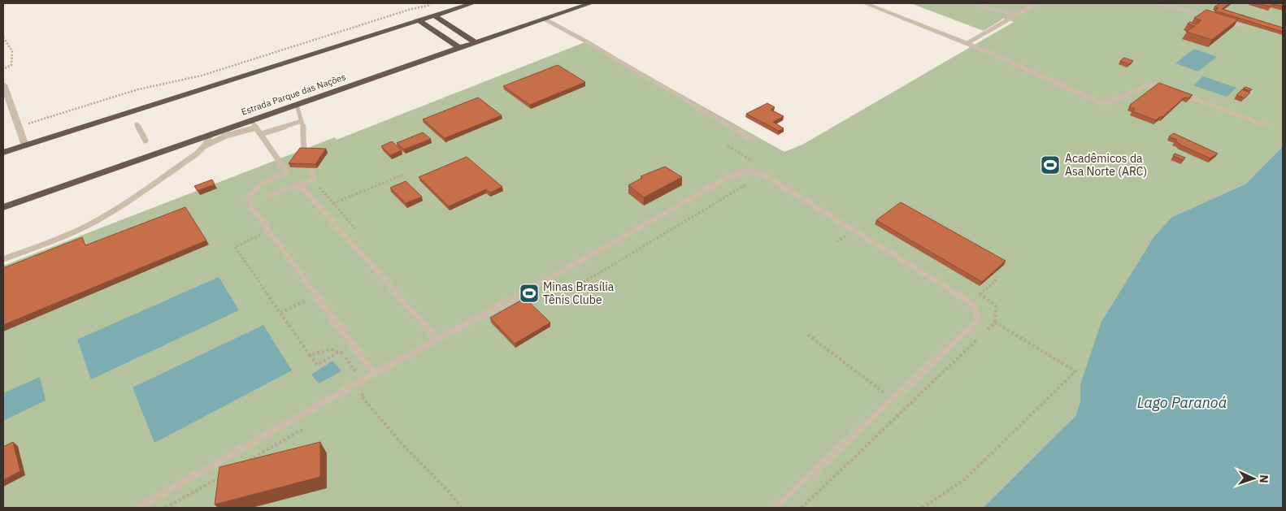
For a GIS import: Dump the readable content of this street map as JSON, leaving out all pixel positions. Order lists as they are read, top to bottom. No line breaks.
{"streets":{"highway":["Estrada Parque das Nações"]},"water":["Lago Paranoá"],"places":{"sports":["Acadêmicos da Asa Norte (ARC)","Minas Brasília Tênis Clube"]},"north":"right"}
